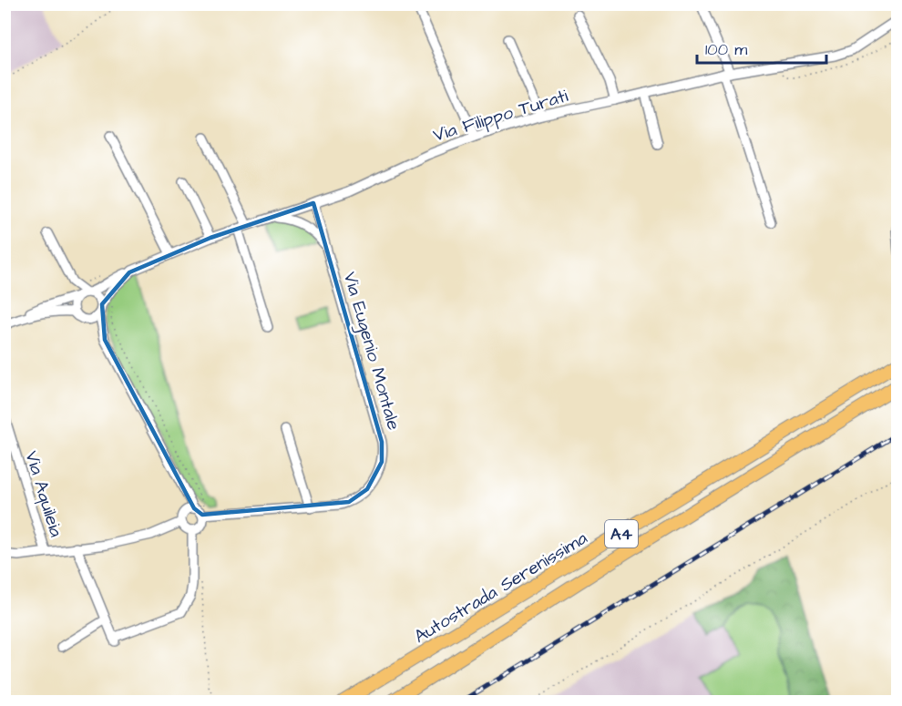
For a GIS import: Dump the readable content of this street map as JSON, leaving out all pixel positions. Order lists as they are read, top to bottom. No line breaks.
{"streets":{"highway":["A4","Autostrada Serenissima"],"street":["Via Filippo Turati","Via Eugenio Montale","Via Aquileia"]},"crossings":[["Via Filippo Turati","Via Eugenio Montale"]],"scale_bar":"100 m"}
